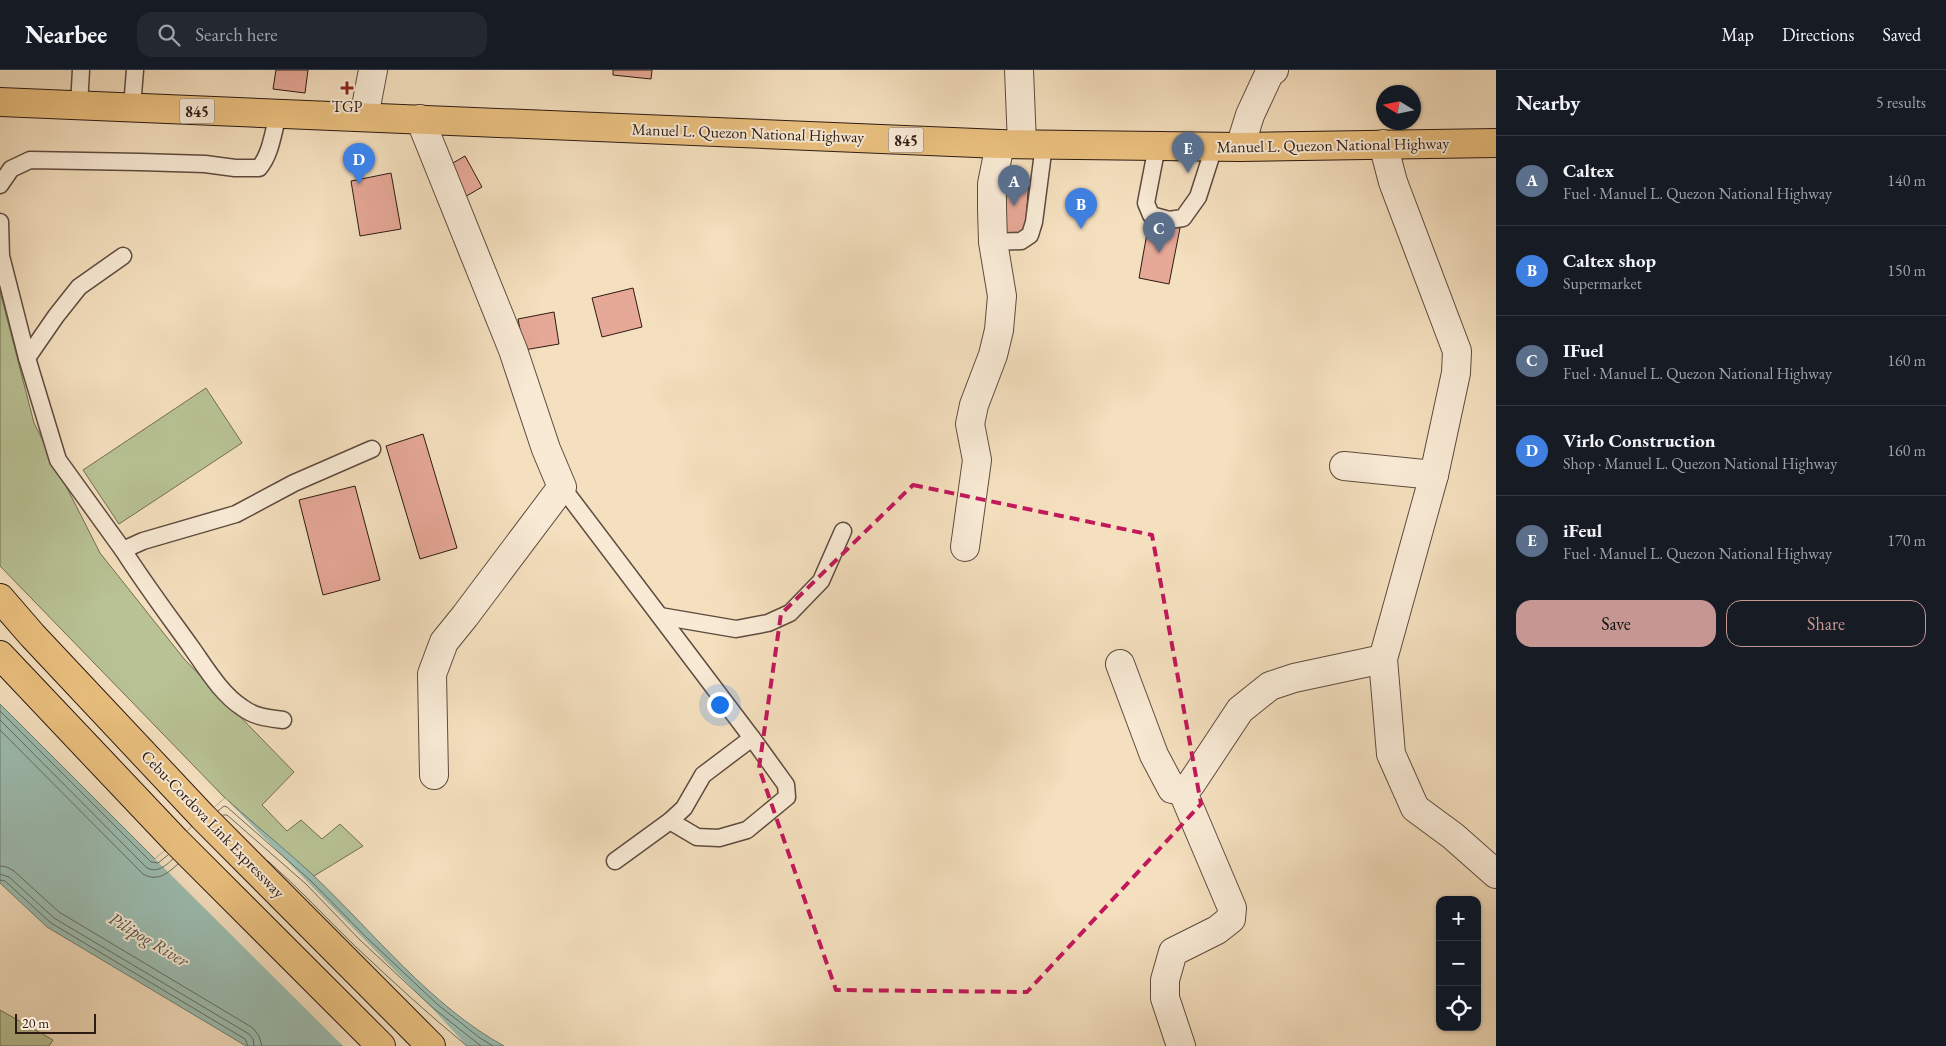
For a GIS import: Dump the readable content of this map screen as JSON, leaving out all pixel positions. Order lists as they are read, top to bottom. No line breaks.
{"streets":{"main road":["845","Manuel L. Quezon National Highway","Cebu-Cordova Link Expressway"]},"water":["Pilipog River"],"places":{"health":["TGP"]},"scale_bar":"20 m","north":"left","page":{"header":"Nearbee","search":"Search here","nav":["Map","Directions","Saved"],"heading":["Nearby","5 results"],"pins":["E","D","A","B","C"],"list":[{"mark":"A","name":"Caltex","note":"Fuel · Manuel L. Quezon National Highway","value":"140 m"},{"mark":"B","name":"Caltex shop","note":"Supermarket","value":"150 m"},{"mark":"C","name":"IFuel","note":"Fuel · Manuel L. Quezon National Highway","value":"160 m"},{"mark":"D","name":"Virlo Construction","note":"Shop · Manuel L. Quezon National Highway","value":"160 m"},{"mark":"E","name":"iFeul","note":"Fuel · Manuel L. Quezon National Highway","value":"170 m"}],"buttons":["Save","Share"],"map_buttons":["+","−"],"scale":"20 m"}}
